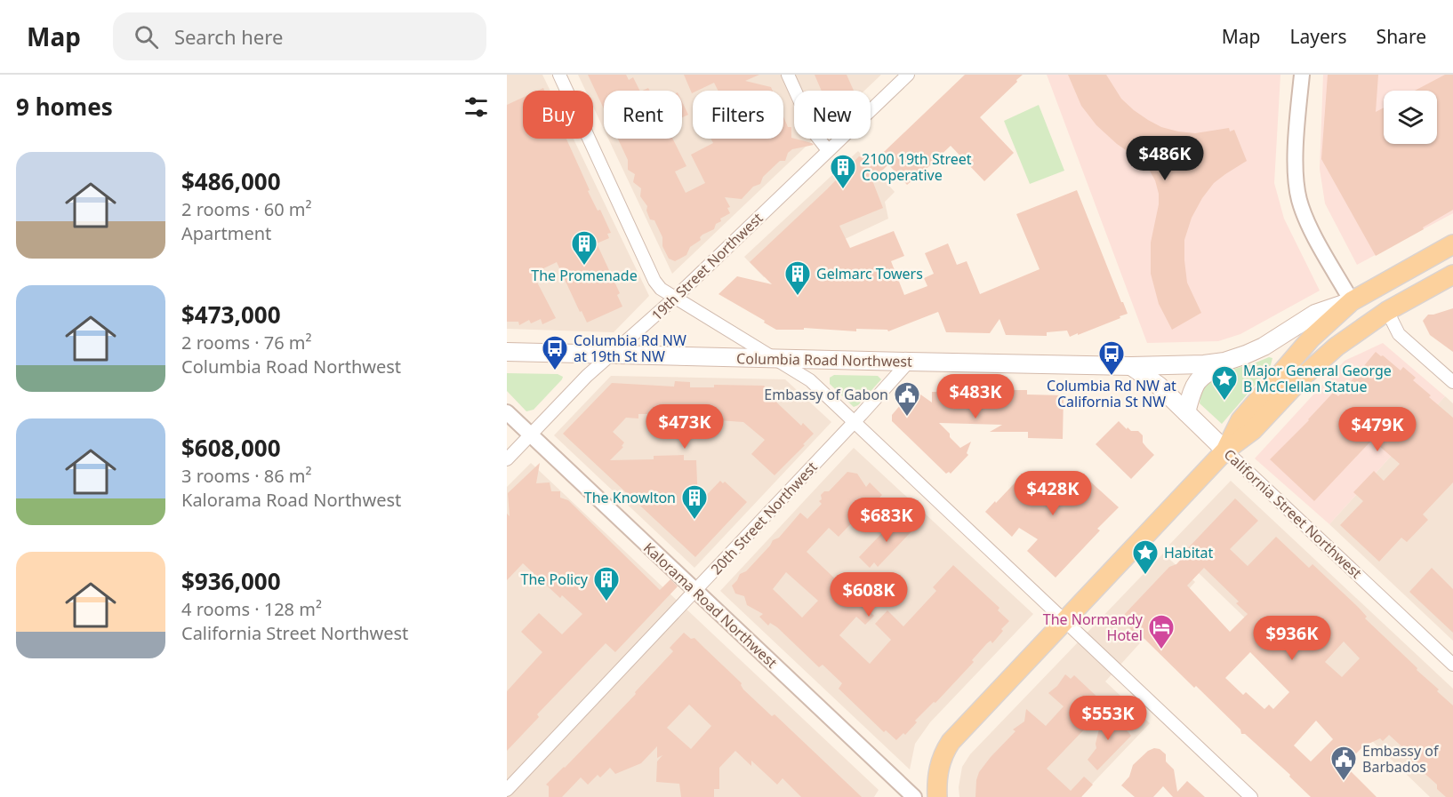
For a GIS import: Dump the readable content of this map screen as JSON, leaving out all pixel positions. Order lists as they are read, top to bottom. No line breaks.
{"streets":{"main road":["Columbia Road Northwest","California Street Northwest"],"street":["19th Street Northwest","20th Street Northwest","Kalorama Road Northwest"]},"crossings":[["19th Street Northwest","Columbia Road Northwest"],["19th Street Northwest","Kalorama Road Northwest"],["Columbia Road Northwest","California Street Northwest"],["Columbia Road Northwest","20th Street Northwest"],["20th Street Northwest","Kalorama Road Northwest"]],"places":{"building":["2100 19th Street Cooperative","The Promenade","Gelmarc Towers","The Knowlton","The Policy"],"bus stop":["Columbia Rd NW at 19th St NW","Columbia Rd NW at California St NW"],"place":["Major General George B McClellan Statue","Habitat"],"public building":["Embassy of Gabon","Embassy of Barbados"],"hotel":["The Normandy Hotel"]},"page":{"header":"Map","search":"Search here","nav":["Map","Layers","Share"],"heading":"9 homes","chip":["Buy","Rent","Filters","New"],"price":["$486K","$483K","$473K","$479K","$428K","$683K","$608K","$936K","$553K"],"list":[{"name":"$486,000","note":"2 rooms · 60 m² · Apartment"},{"name":"$473,000","note":"2 rooms · 76 m² · Columbia Road Northwest"},{"name":"$608,000","note":"3 rooms · 86 m² · Kalorama Road Northwest"},{"name":"$936,000","note":"4 rooms · 128 m² · California Street Northwest"}]}}
